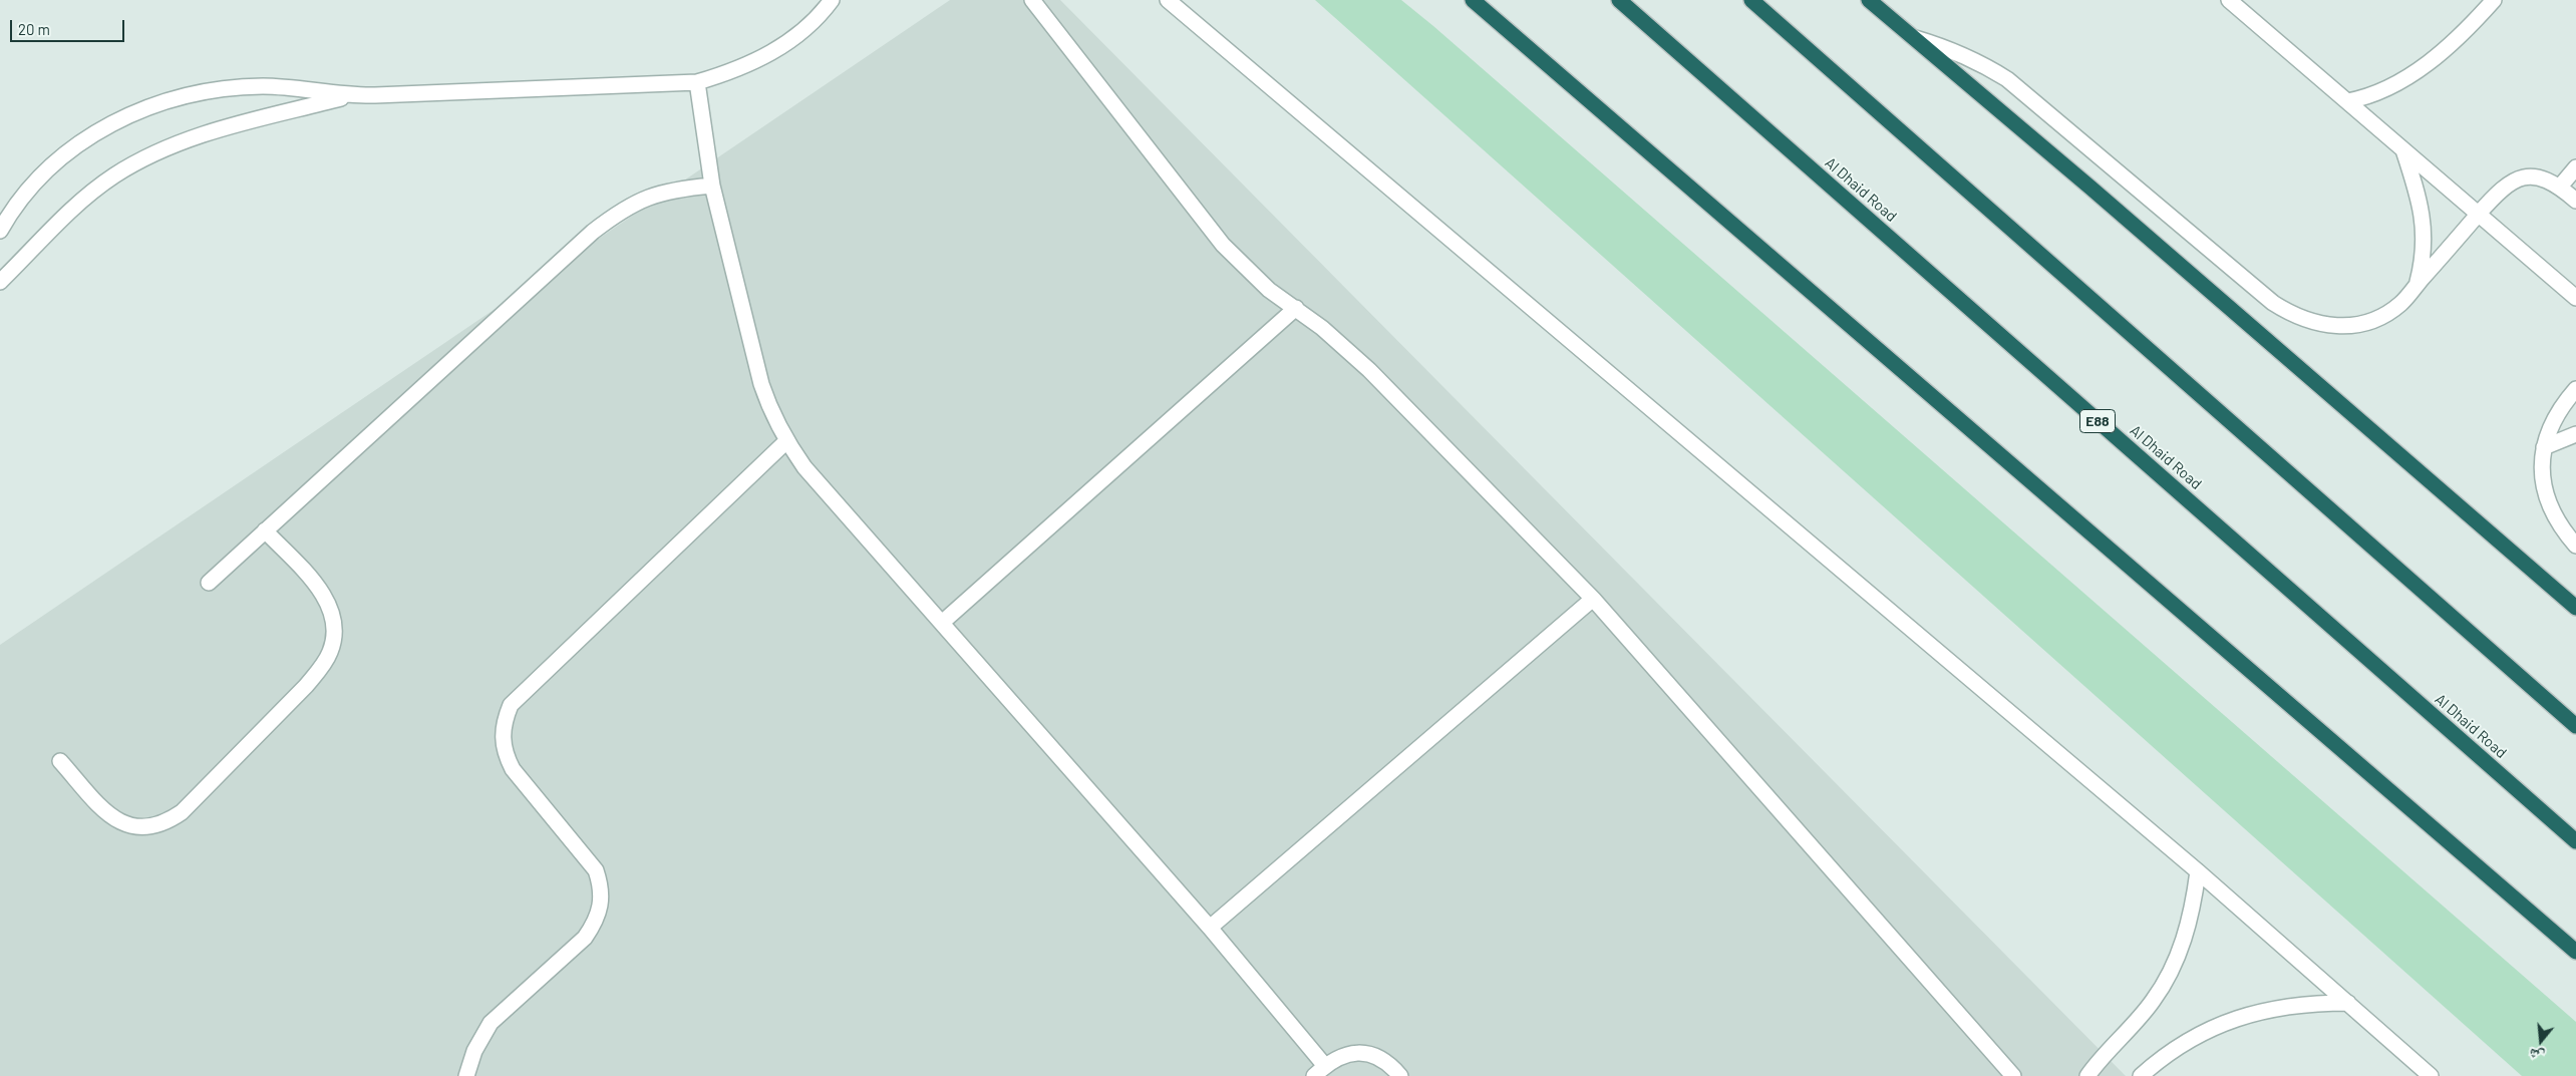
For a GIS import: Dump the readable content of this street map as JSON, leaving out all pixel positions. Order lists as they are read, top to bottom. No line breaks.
{"streets":{"highway":["Al Dhaid Road","E88"]},"scale_bar":"20 m","north":"bottom"}
